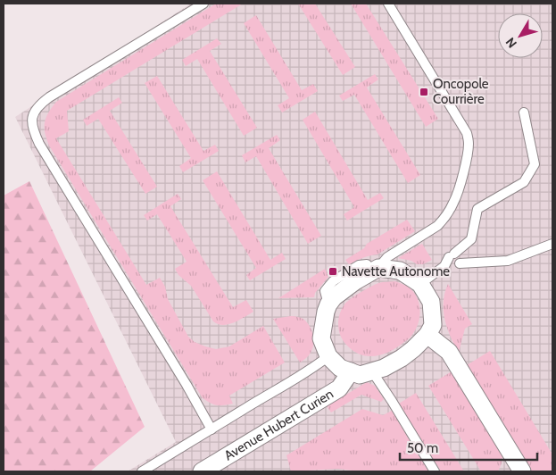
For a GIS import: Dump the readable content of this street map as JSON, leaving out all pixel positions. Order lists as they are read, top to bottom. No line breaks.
{"streets":{"street":["Avenue Hubert Curien"]},"places":{"transit":["Oncopole Courrière","Navette Autonome"]},"scale_bar":"50 m","north":"bottom left"}
